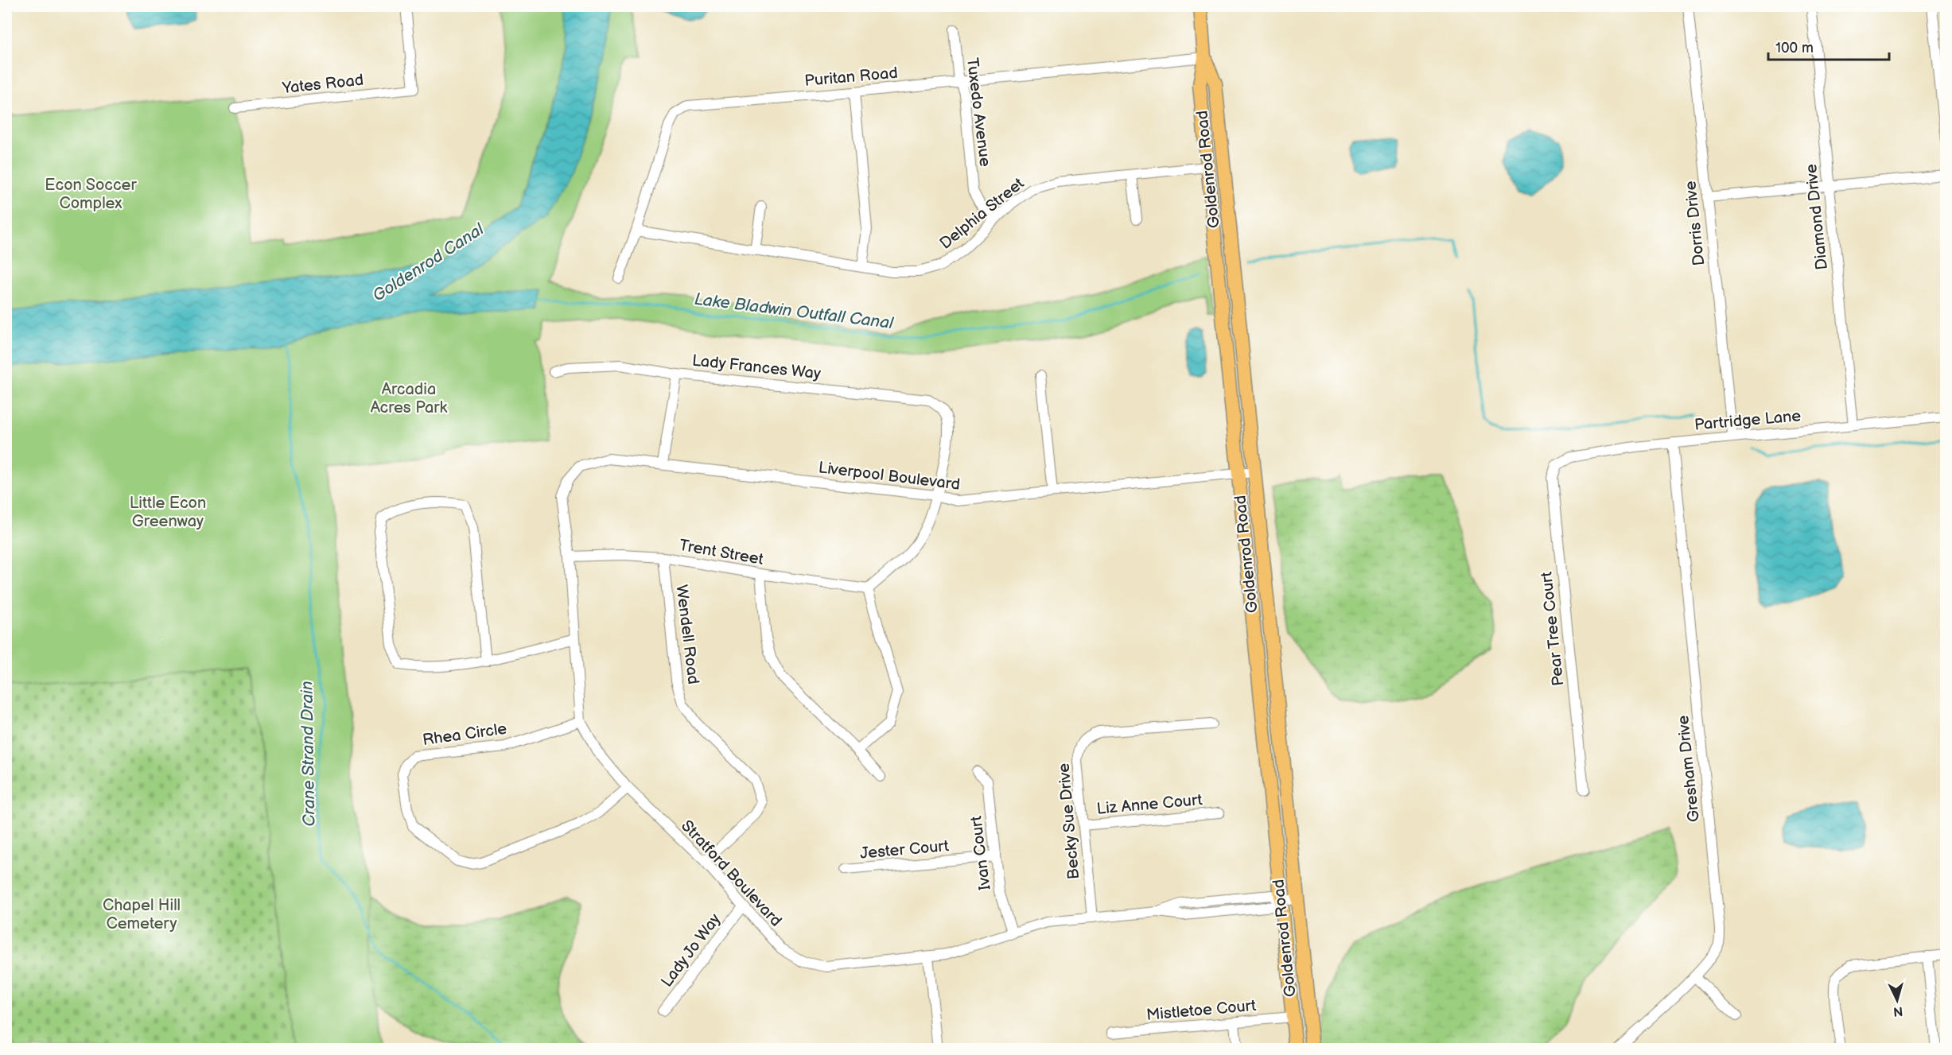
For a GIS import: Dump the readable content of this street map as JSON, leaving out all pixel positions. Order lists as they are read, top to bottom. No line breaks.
{"streets":{"main road":["Goldenrod Road"],"street":["Puritan Road","Yates Road","Tuxedo Avenue","Delphia Street","Diamond Drive","Dorris Drive","Lady Frances Way","Partridge Lane","Liverpool Boulevard","Trent Street","Pear Tree Court","Wendell Road","Rhea Circle","Gresham Drive","Liz Anne Court","Becky Sue Drive","Jester Court","Ivan Court","Stratford Boulevard","Lady Jo Way","Mistletoe Court"]},"crossings":[["Puritan Road","Tuxedo Avenue"],["Puritan Road","Goldenrod Road"],["Puritan Road","Delphia Street"],["Tuxedo Avenue","Delphia Street"],["Goldenrod Road","Delphia Street"],["Goldenrod Road","Liverpool Boulevard"],["Goldenrod Road","Stratford Boulevard"],["Goldenrod Road","Mistletoe Court"],["Diamond Drive","Partridge Lane"],["Dorris Drive","Partridge Lane"],["Lady Frances Way","Liverpool Boulevard"],["Partridge Lane","Pear Tree Court"],["Partridge Lane","Gresham Drive"],["Liverpool Boulevard","Stratford Boulevard"],["Trent Street","Wendell Road"],["Trent Street","Stratford Boulevard"],["Wendell Road","Stratford Boulevard"],["Rhea Circle","Stratford Boulevard"],["Liz Anne Court","Becky Sue Drive"],["Becky Sue Drive","Stratford Boulevard"],["Jester Court","Ivan Court"],["Ivan Court","Stratford Boulevard"],["Stratford Boulevard","Lady Jo Way"]],"water":["Goldenrod Canal","Lake Bladwin Outfall Canal","Crane Strand Drain"],"parks":["Econ Soccer Complex","Arcadia Acres Park","Little Econ Greenway","Chapel Hill Cemetery"],"scale_bar":"100 m","north":"bottom"}
